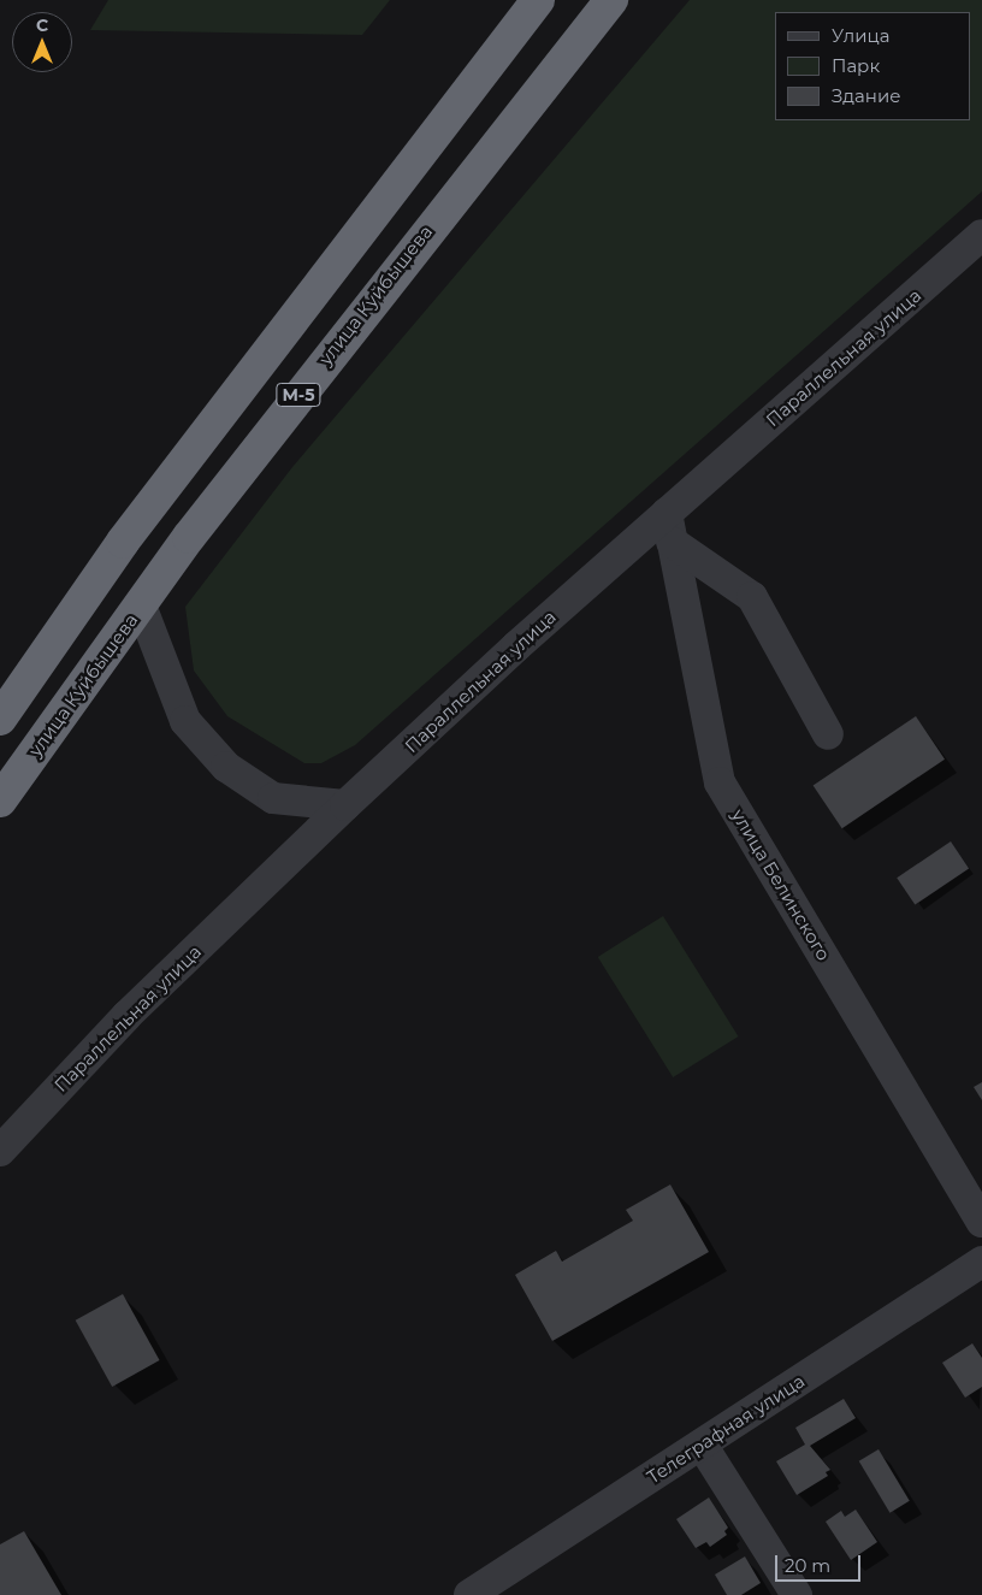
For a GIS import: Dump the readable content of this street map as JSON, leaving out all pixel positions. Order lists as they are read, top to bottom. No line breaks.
{"streets":{"highway":["улица Куйбышева","М-5"],"street":["Параллельная улица","улица Белинского","Телеграфная улица"]},"crossings":[["Параллельная улица","улица Белинского"]],"legend":["Улица","Парк","Здание"],"scale_bar":"20 m","north":"top"}
